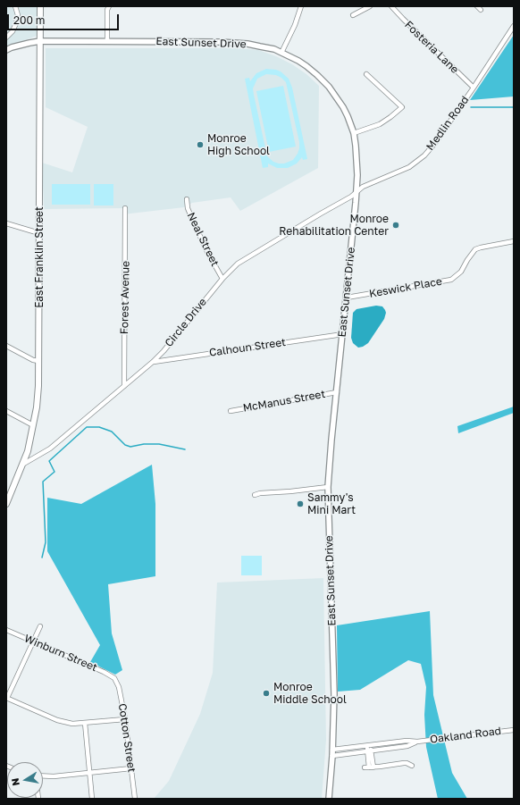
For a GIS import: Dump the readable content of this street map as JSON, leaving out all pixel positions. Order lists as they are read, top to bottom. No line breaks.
{"streets":{"main road":["East Franklin Street"],"street":["East Sunset Drive","Fosteria Lane","Medlin Road","Neal Street","Keswick Place","Forest Avenue","Circle Drive","Calhoun Street","McManus Street","Winburn Street","Oakland Road","Cotton Street"]},"crossings":[["East Sunset Drive","Medlin Road"],["East Sunset Drive","East Franklin Street"],["East Sunset Drive","Keswick Place"],["East Sunset Drive","Circle Drive"],["East Sunset Drive","Calhoun Street"],["East Sunset Drive","McManus Street"],["East Sunset Drive","Oakland Road"],["Fosteria Lane","Medlin Road"],["Medlin Road","Circle Drive"],["Neal Street","Circle Drive"],["East Franklin Street","Circle Drive"],["Forest Avenue","Circle Drive"],["Circle Drive","Calhoun Street"],["Winburn Street","Cotton Street"]],"places":["Monroe High School","Monroe Rehabilitation Center","Sammy's Mini Mart","Monroe Middle School"],"scale_bar":"200 m","north":"left"}
